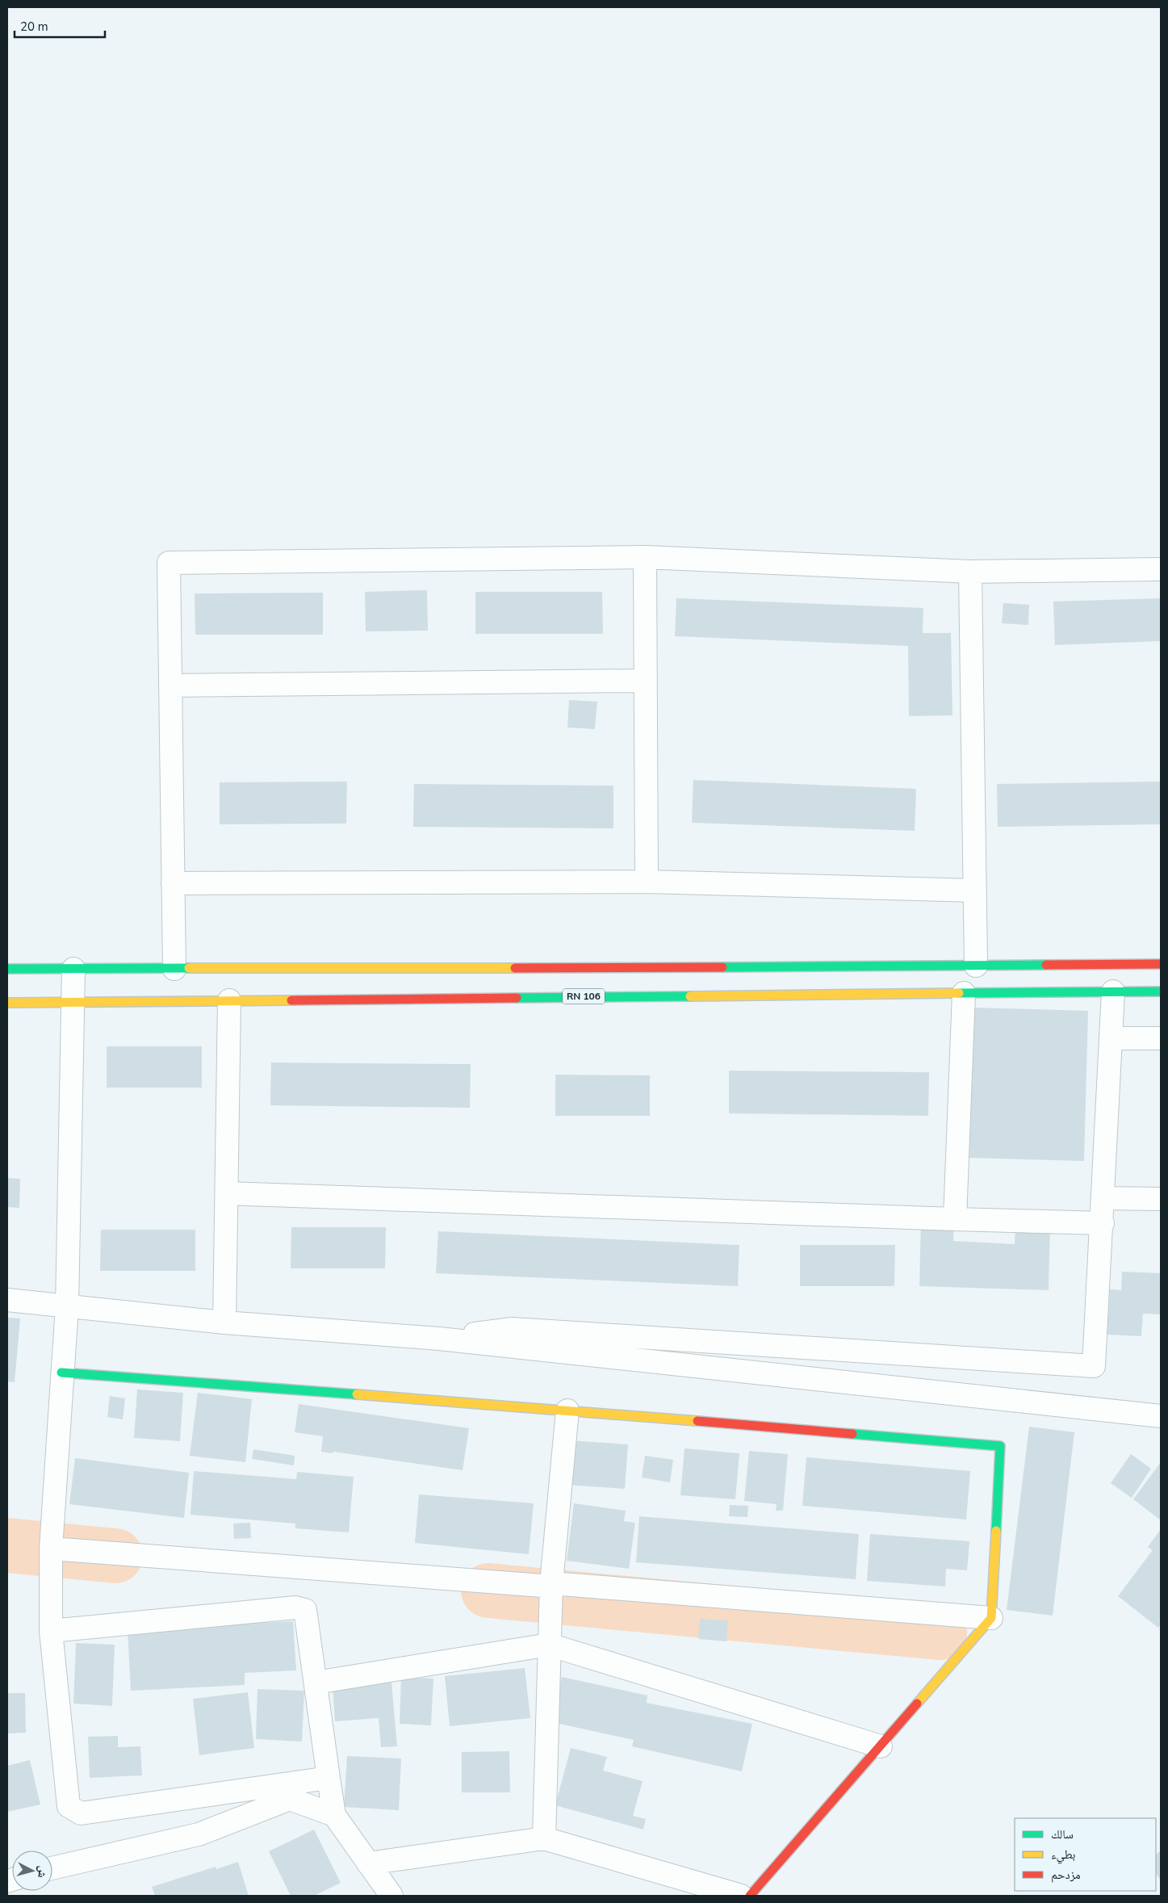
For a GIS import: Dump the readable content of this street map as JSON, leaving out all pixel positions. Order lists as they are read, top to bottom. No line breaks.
{"streets":{"main road":["RN 106"]},"legend":["سالك","بطيء","مزدحم"],"scale_bar":"20 m","north":"right"}
